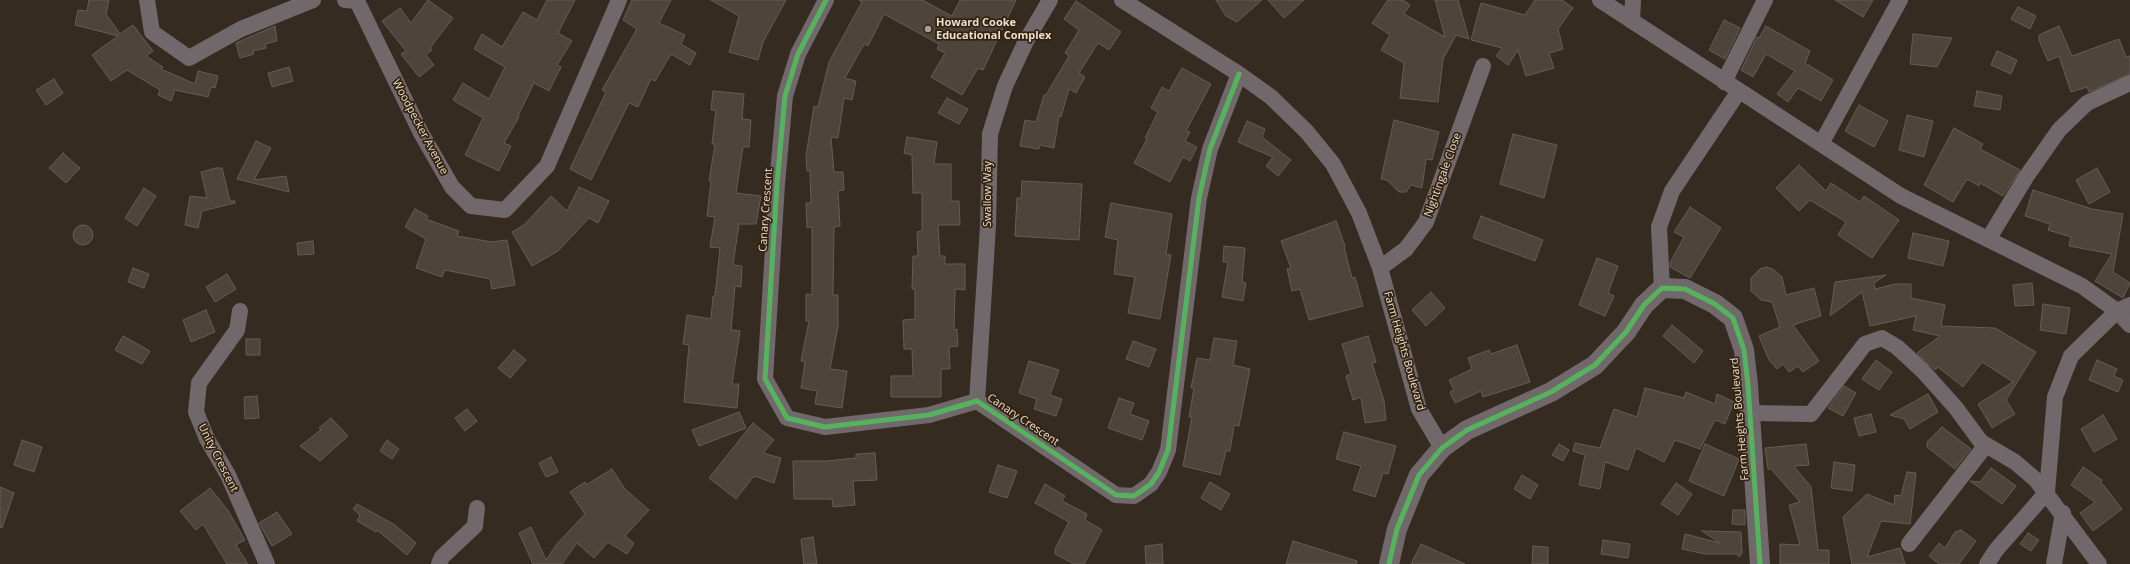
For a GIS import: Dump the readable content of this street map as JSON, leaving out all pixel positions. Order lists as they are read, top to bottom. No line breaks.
{"streets":{"street":["Woodpecker Avenue","Nightingale Close","Swallow Way","Canary Crescent","Farm Heights Boulevard","Unity Crescent"]},"crossings":[["Nightingale Close","Farm Heights Boulevard"],["Swallow Way","Canary Crescent"],["Canary Crescent","Farm Heights Boulevard"]],"places":["Howard Cooke Educational Complex"]}
